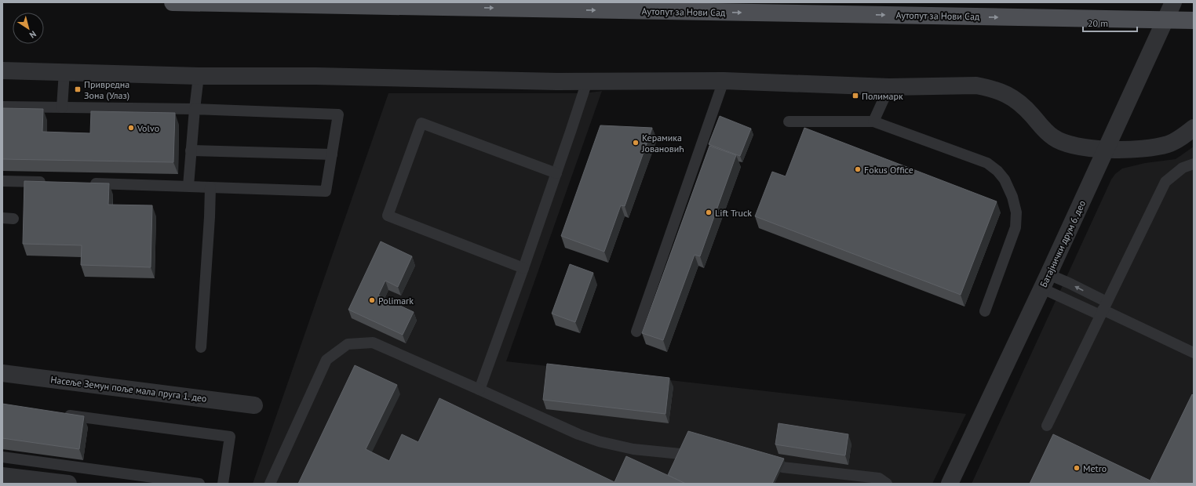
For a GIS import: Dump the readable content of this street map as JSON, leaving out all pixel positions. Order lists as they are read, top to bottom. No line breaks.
{"streets":{"main road":["Аутопут за Нови Сад"],"street":["Батајнички друм 6. део","Насеље Земун поље мала пруга 1. део"]},"crossings":[["Аутопут за Нови Сад","Батајнички друм 6. део"]],"one_way":["Аутопут за Нови Сад"],"places":{"transit":["Привредна Зона (Улаз)","Полимарк"],"other":["Volvo","Керамика Јовановић","Fokus Office","Lift Truck","Polimark","Metro"]},"scale_bar":"20 m","north":"bottom right"}
